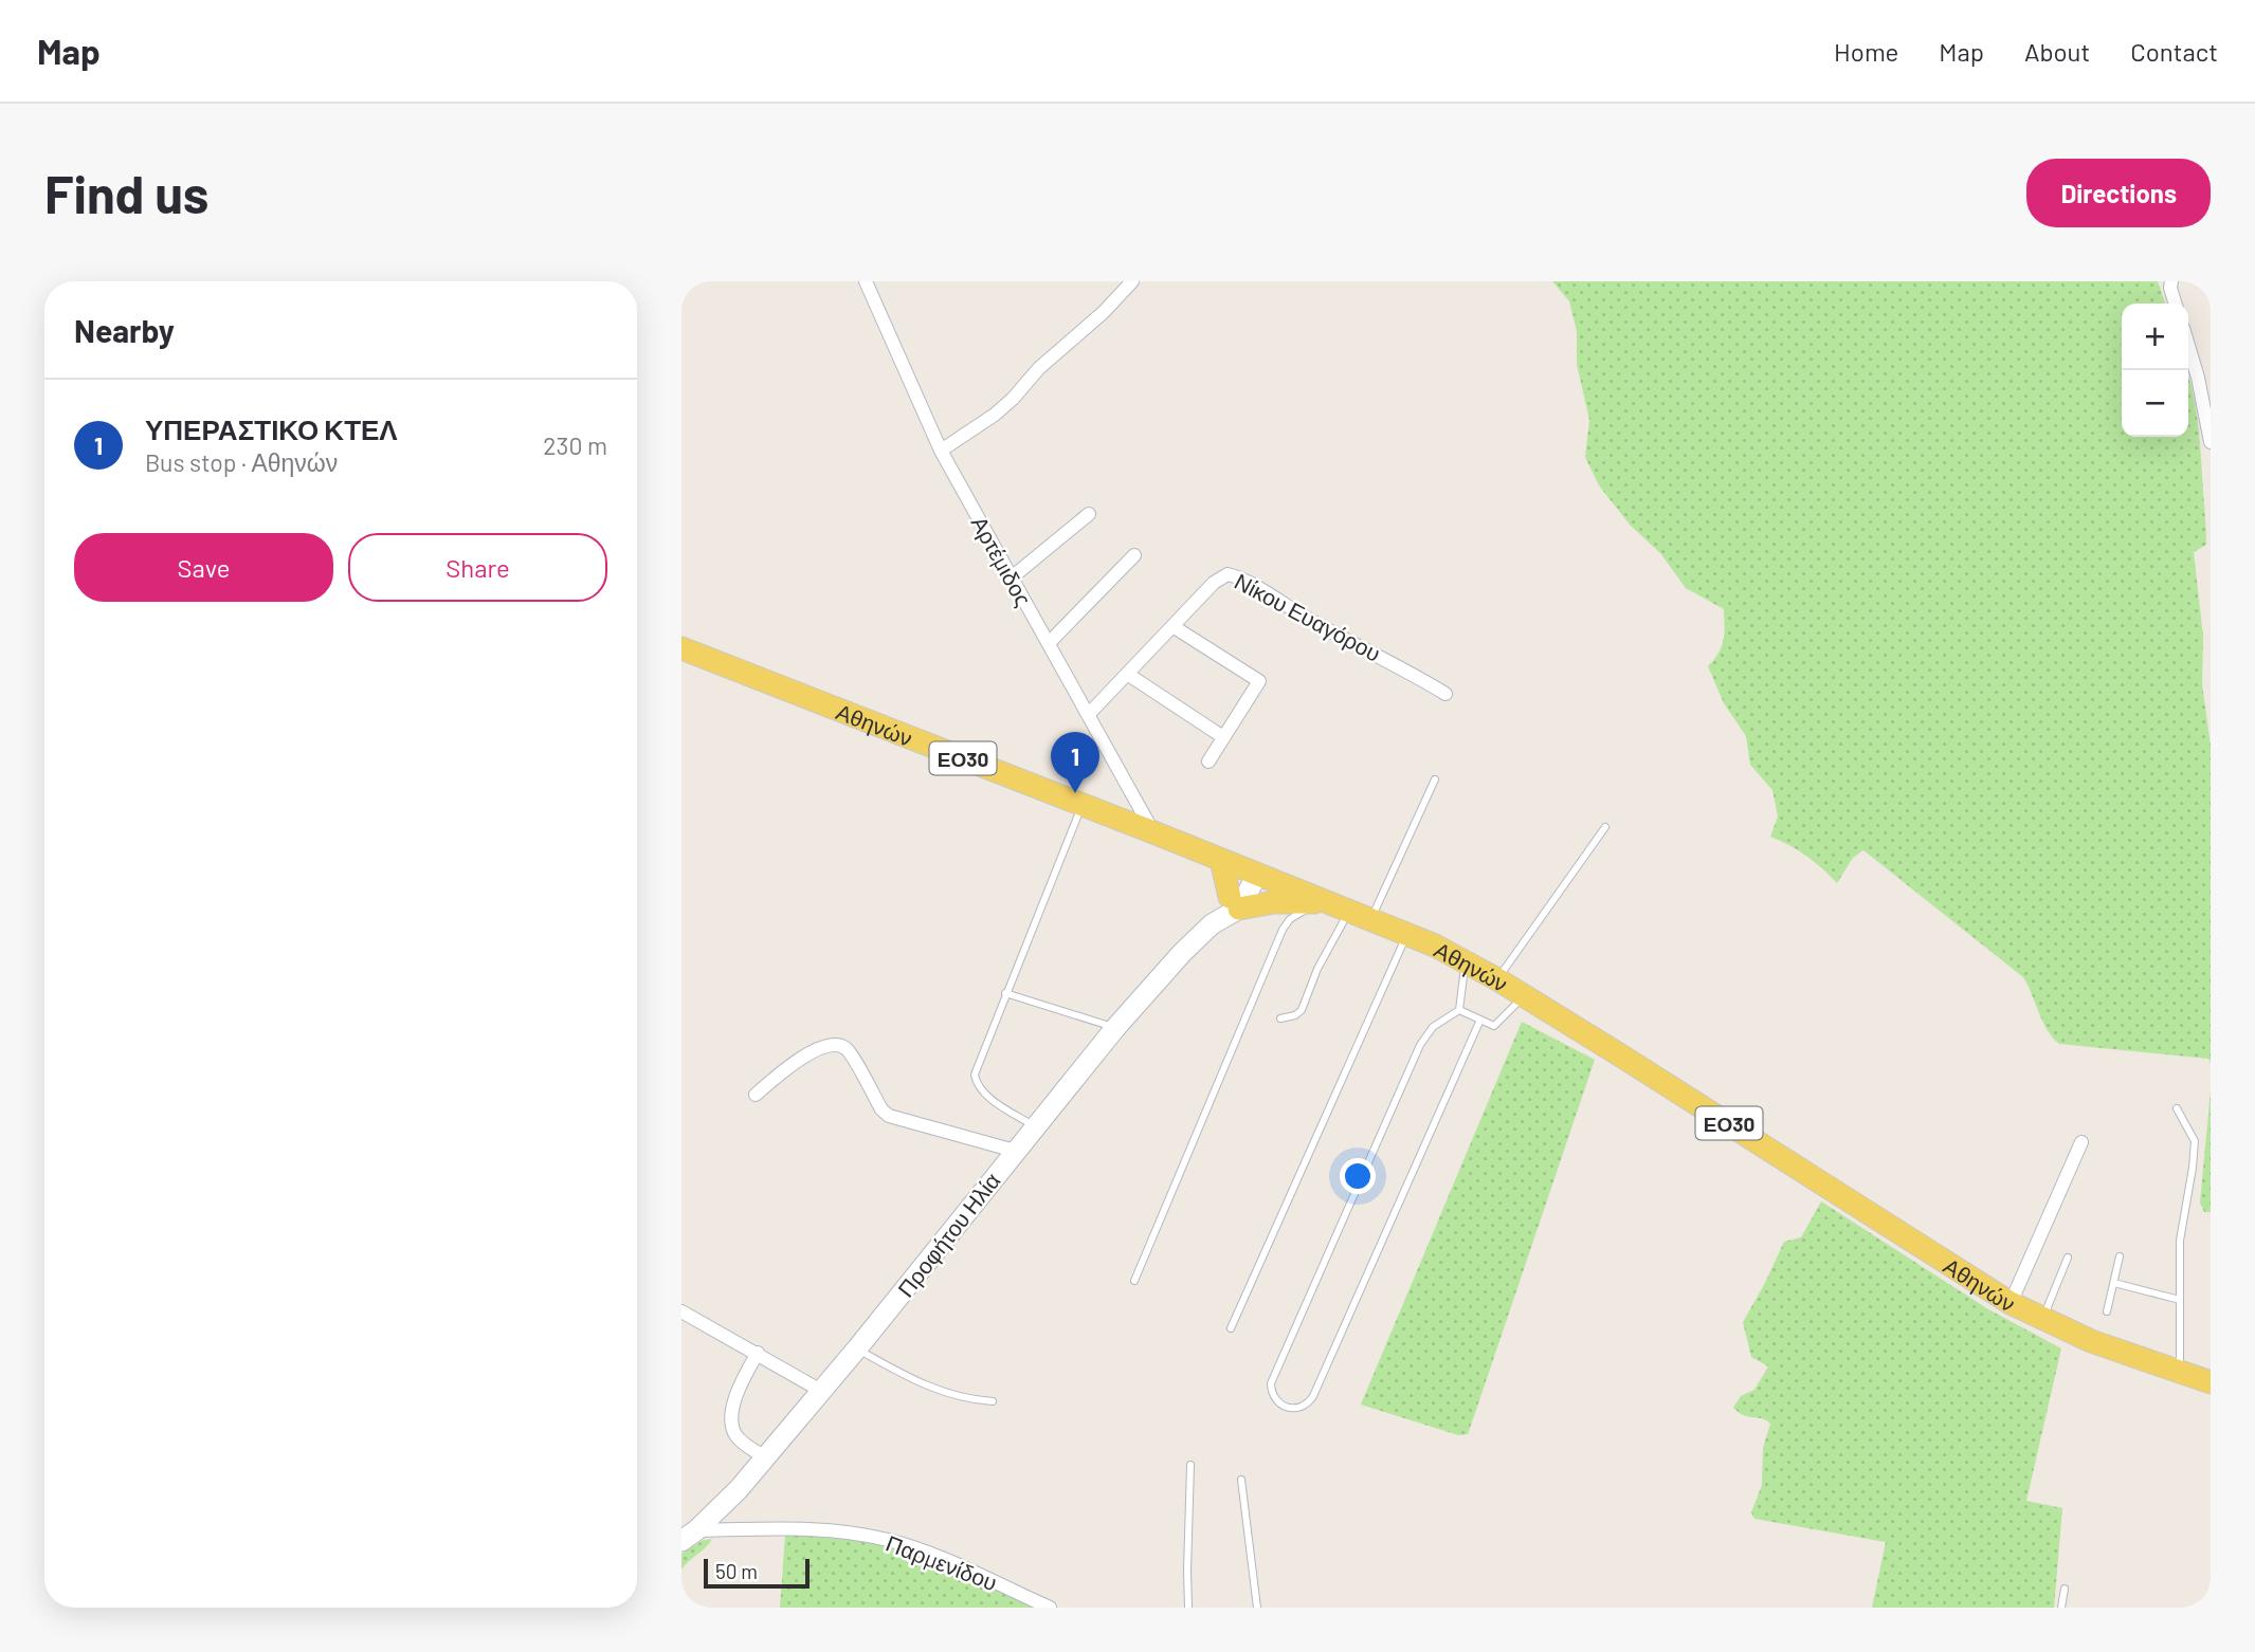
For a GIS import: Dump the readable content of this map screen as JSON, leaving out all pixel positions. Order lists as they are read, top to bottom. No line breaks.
{"streets":{"main road":["Αθηνών","ΕΟ30"],"street":["Αρτέμιδος","Νίκου Ευαγόρου","Προφήτου Ηλία","Παρμενίδου"]},"crossings":[["Αρτέμιδος","Νίκου Ευαγόρου"],["Αρτέμιδος","Αθηνών"],["Προφήτου Ηλία","Παρμενίδου"]],"scale_bar":"50 m","page":{"header":"Map","nav":["Home","Map","About","Contact"],"buttons":["Directions",["Save","Share"]],"title":"Find us","heading":"Nearby","map_buttons":["+","−"],"list":[{"mark":"1","name":"ΥΠΕΡΑΣΤΙΚΟ ΚΤΕΛ","note":"Bus stop · Αθηνών","value":"230 m"}],"pins":"1","scale":"50 m"}}
